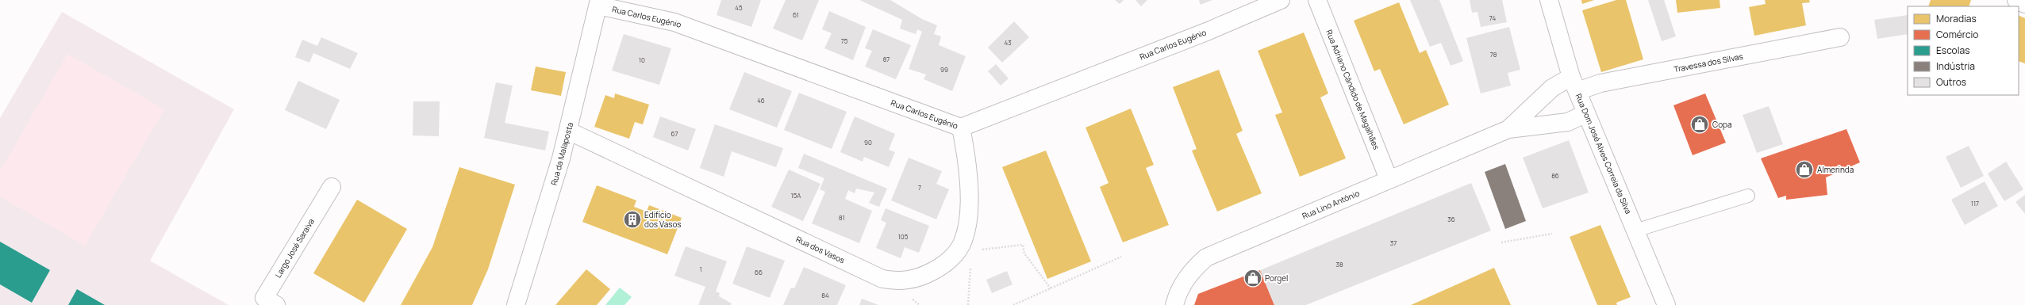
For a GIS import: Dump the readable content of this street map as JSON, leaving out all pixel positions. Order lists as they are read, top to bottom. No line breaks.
{"streets":{"street":["Rua Carlos Eugénio","Travessa dos Silvas","Rua Adriano Cândido de Magalhães","Rua da Malaposta","Rua Dom José Alves Correia da Silva","Rua Lino António","Largo José Saraiva","Rua dos Vasos"]},"crossings":[["Rua Carlos Eugénio","Rua da Malaposta"],["Rua Carlos Eugénio","Rua dos Vasos"],["Travessa dos Silvas","Rua Dom José Alves Correia da Silva"],["Travessa dos Silvas","Rua Lino António"],["Rua Adriano Cândido de Magalhães","Rua Lino António"],["Rua da Malaposta","Rua dos Vasos"],["Rua Dom José Alves Correia da Silva","Rua Lino António"]],"places":{"shop":["Copa","Almerinda","Porgel"],"building":["Edifício dos Vasos"]},"house_numbers":["45","61","74","75","43","78","87","10","99","46","67","90","86","7","15A","117","81","36","105","37","38","1","66","84"],"legend":["Moradias","Comércio","Escolas","Indústria","Outros"]}
